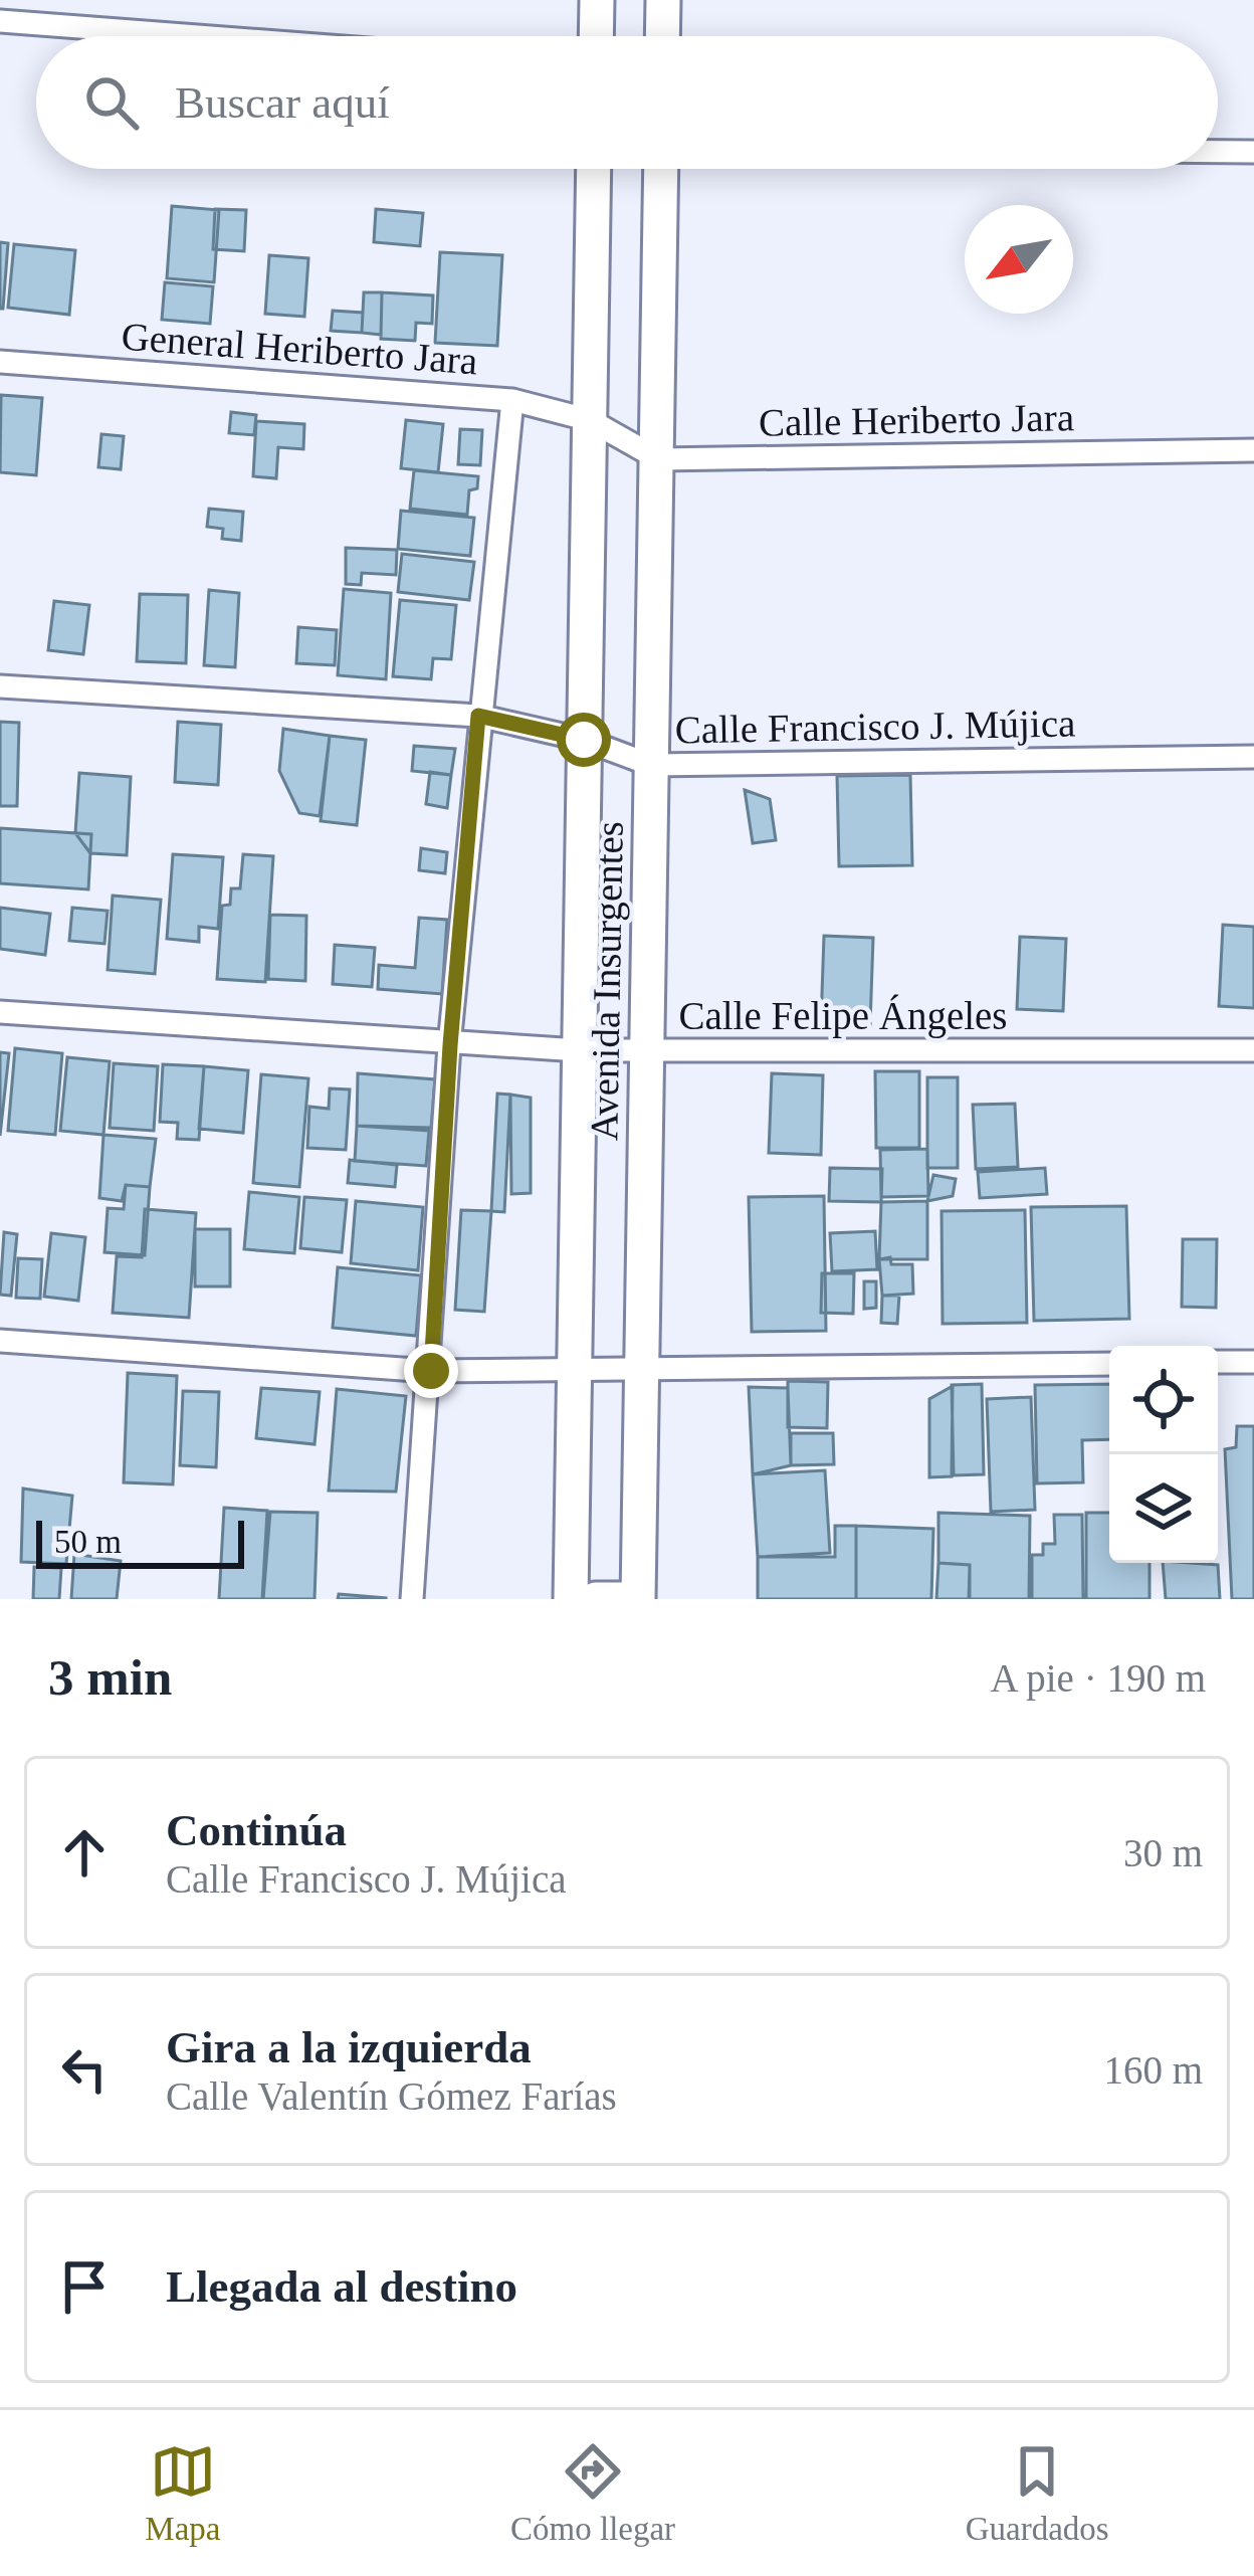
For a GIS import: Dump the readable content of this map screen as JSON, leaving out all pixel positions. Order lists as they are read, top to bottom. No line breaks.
{"streets":{"main road":["Avenida Insurgentes"],"street":["General Heriberto Jara","Calle Heriberto Jara","Calle Francisco J. Mújica","Calle Felipe Ángeles"]},"crossings":[["General Heriberto Jara","Avenida Insurgentes"],["Calle Heriberto Jara","Avenida Insurgentes"],["Calle Francisco J. Mújica","Avenida Insurgentes"],["Avenida Insurgentes","Calle Felipe Ángeles"]],"scale_bar":"50 m","north":"bottom left","page":{"search":"Buscar aquí","scale":"50 m","heading":["3 min","A pie · 190 m"],"list":[["Continúa","Calle Francisco J. Mújica","30 m"],["Gira a la izquierda","Calle Valentín Gómez Farías","160 m"],"Llegada al destino"],"nav":["Mapa","Cómo llegar","Guardados"]}}
